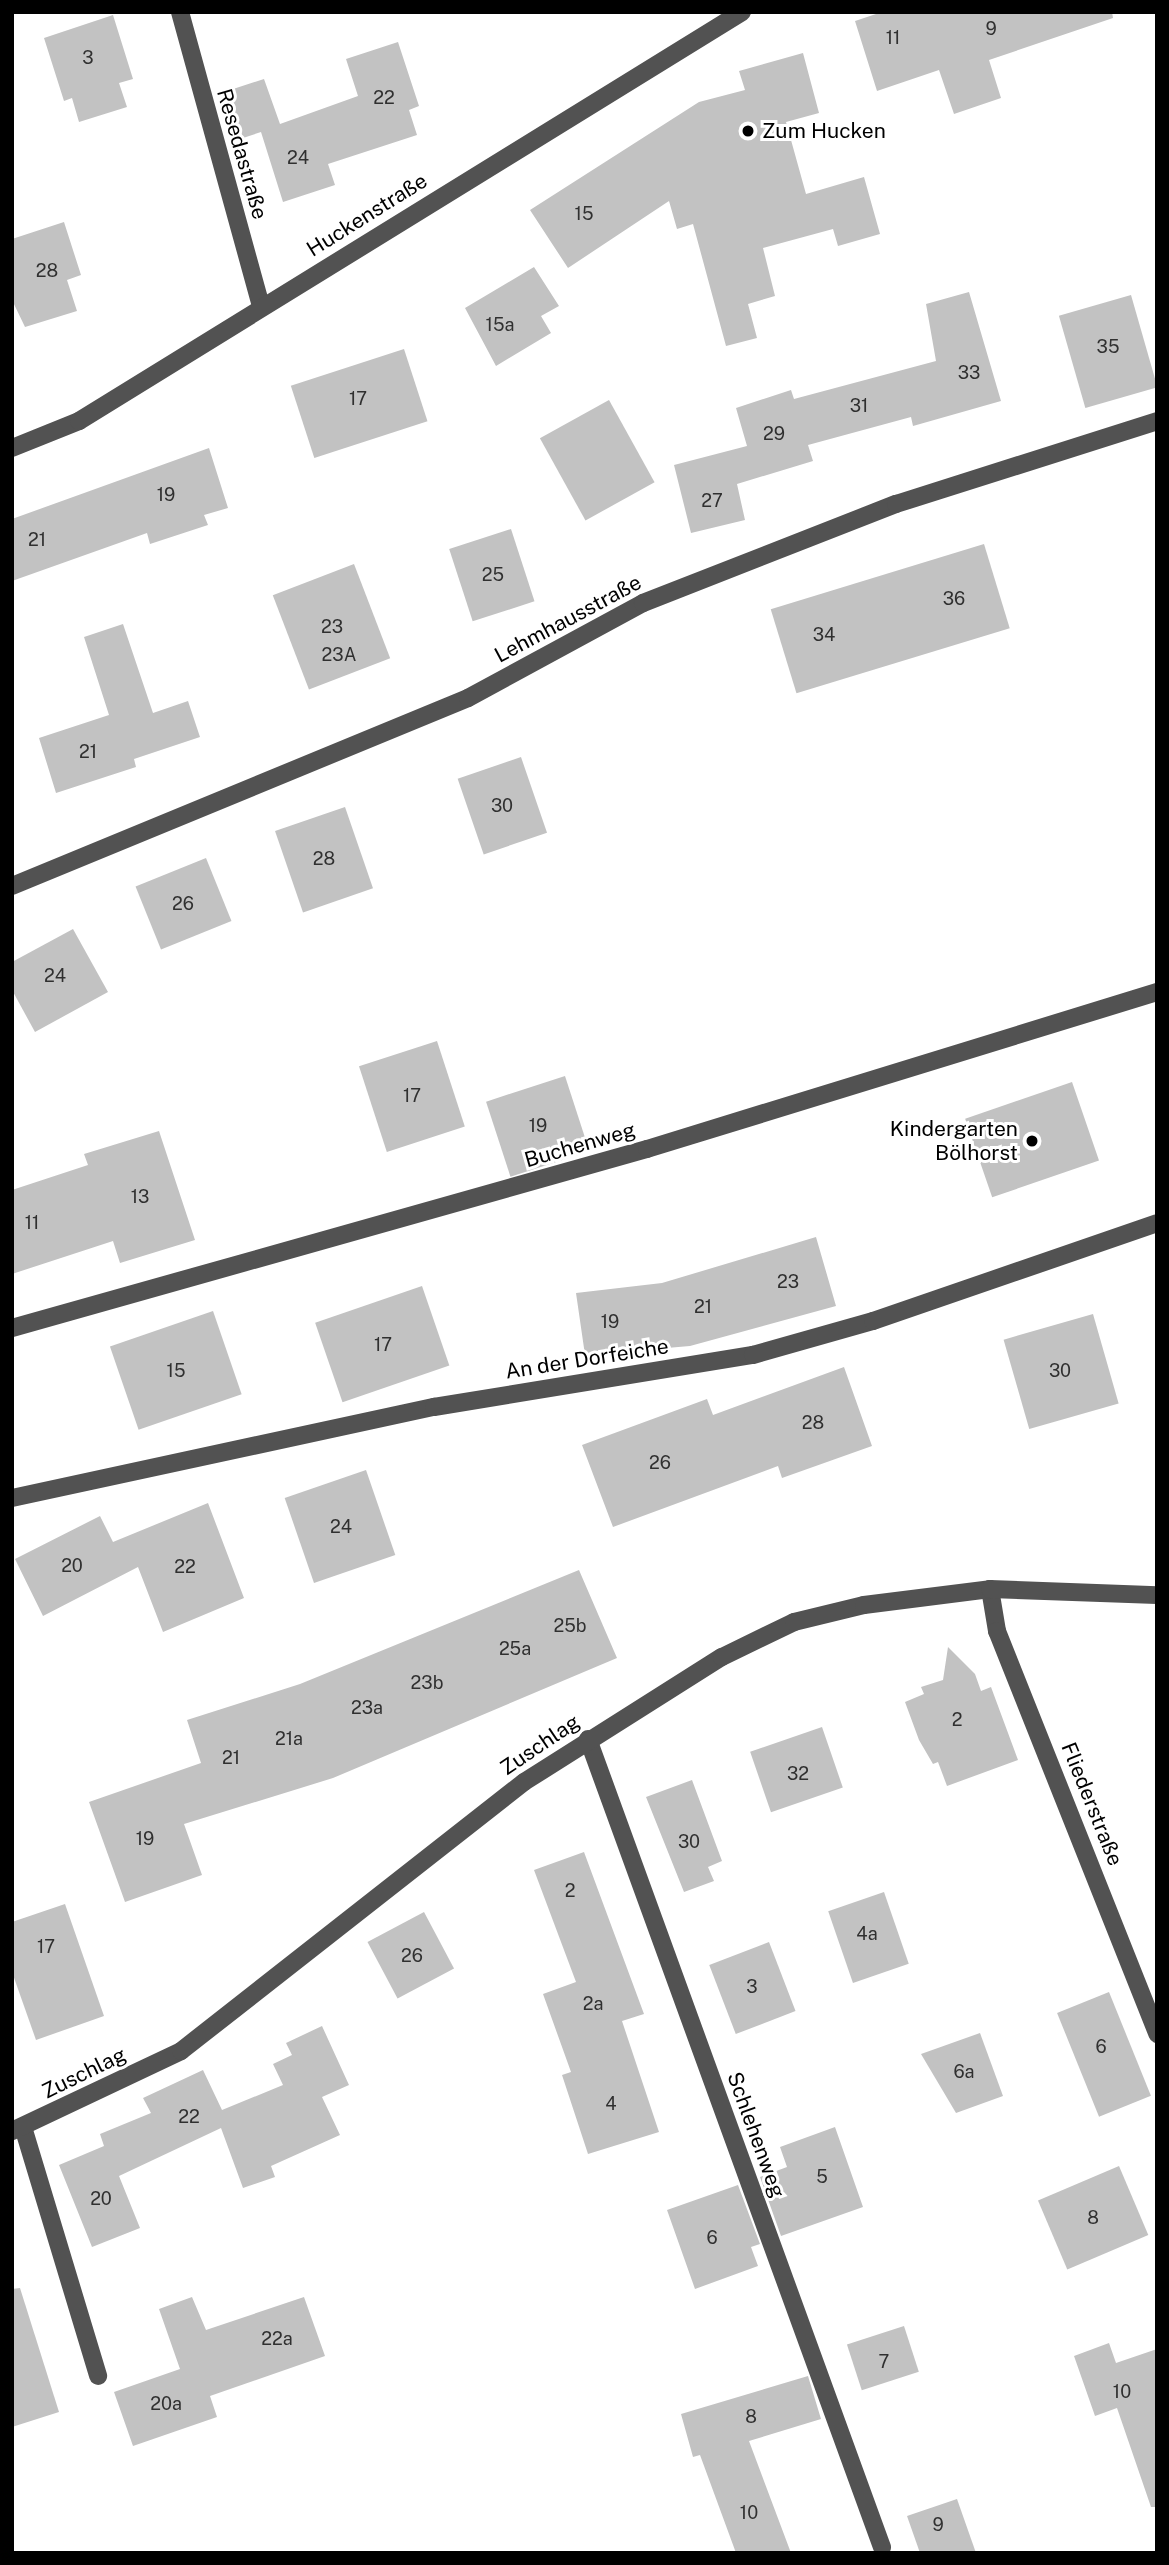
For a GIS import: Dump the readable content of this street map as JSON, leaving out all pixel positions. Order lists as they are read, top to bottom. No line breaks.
{"streets":{"street":["Resedastraße","Huckenstraße","Lehmhausstraße","Buchenweg","An der Dorfeiche","Zuschlag","Fliederstraße","Schlehenweg"]},"crossings":[["Resedastraße","Huckenstraße"],["Zuschlag","Fliederstraße"],["Zuschlag","Schlehenweg"]],"places":["Zum Hucken","Kindergarten Bölhorst"],"house_numbers":["9","11","3","22","24","15","28","15a","35","33","17","31","29","19","27","21","25","36","23","34","23A","21","30","28","26","24","17","19","13","11","23","21","19","17","15","30","28","26","24","20","22","25b","25a","23b","23a","2","21a","21","32","19","30","2","4a","17","26","3","2a","6","6a","4","22","5","20","8","6","22a","7","10","20a","8","10","9"]}
